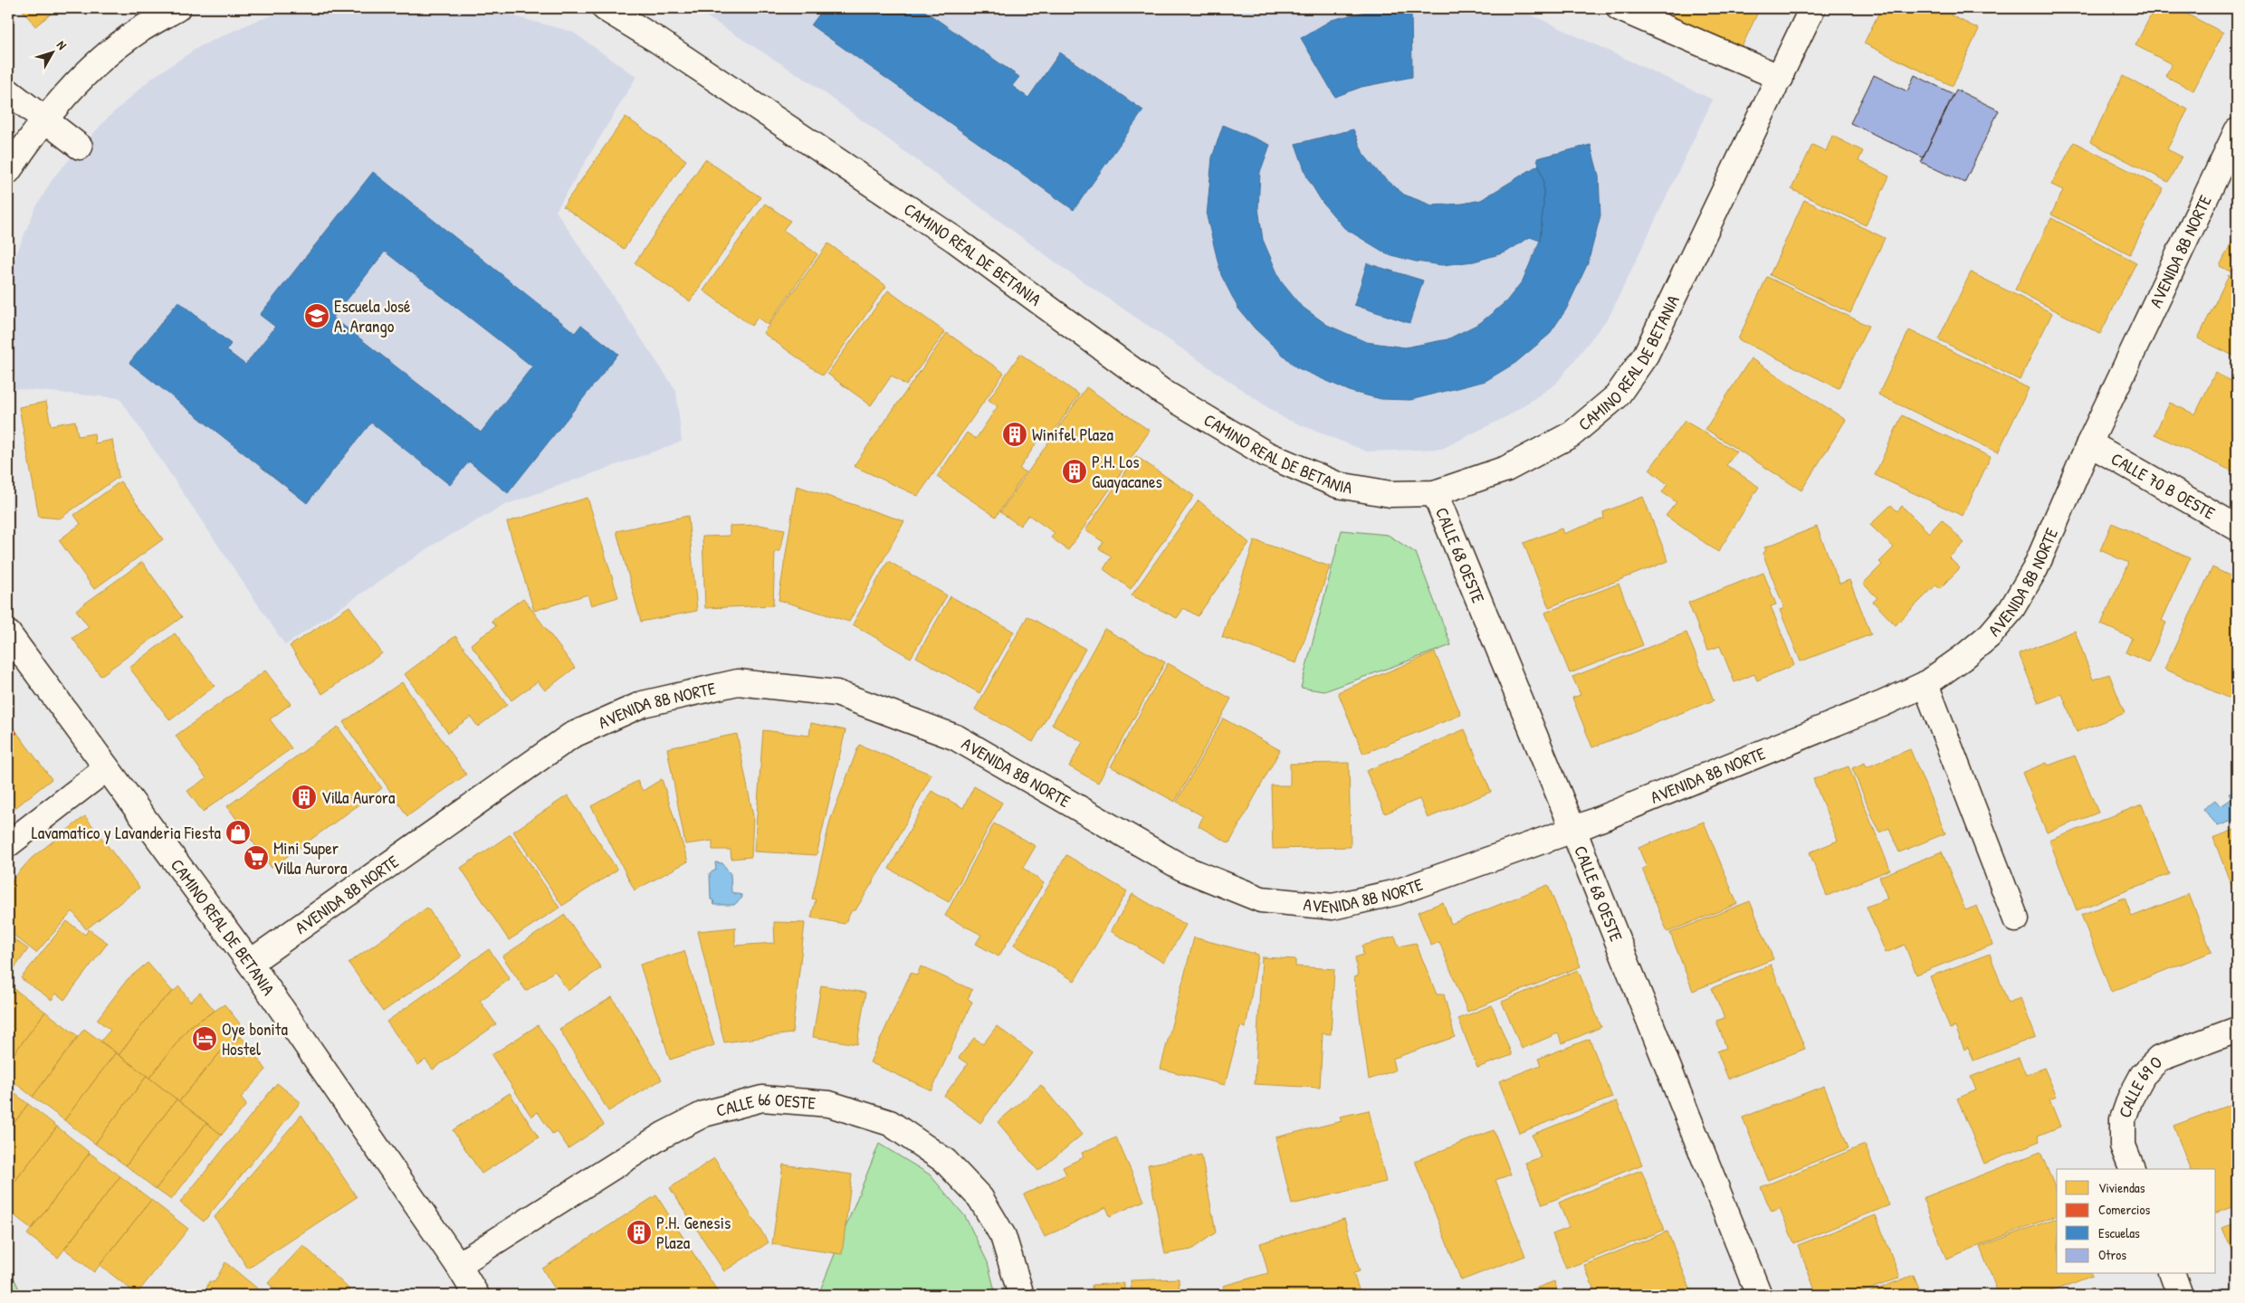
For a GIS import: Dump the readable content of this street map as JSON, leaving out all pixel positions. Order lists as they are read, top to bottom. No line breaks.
{"streets":{"street":["AVENIDA 8B NORTE","CAMINO REAL DE BETANIA","CALLE 70 B OESTE","CALLE 68 OESTE","CALLE 69 O","CALLE 66 OESTE"]},"crossings":[["AVENIDA 8B NORTE","CAMINO REAL DE BETANIA"],["AVENIDA 8B NORTE","CALLE 70 B OESTE"],["AVENIDA 8B NORTE","CALLE 68 OESTE"],["CAMINO REAL DE BETANIA","CALLE 68 OESTE"],["CAMINO REAL DE BETANIA","CALLE 66 OESTE"]],"places":{"school or university":["Escuela José A. Arango"],"building":["Winifel Plaza","P.H. Los Guayacanes","Villa Aurora","P.H. Genesis Plaza"],"shop":["Lavamatico y Lavanderia Fiesta"],"supermarket":["Mini Super Villa Aurora"],"hotel":["Oye bonita Hostel"]},"legend":["Viviendas","Comercios","Escuelas","Otros"],"north":"top right"}
